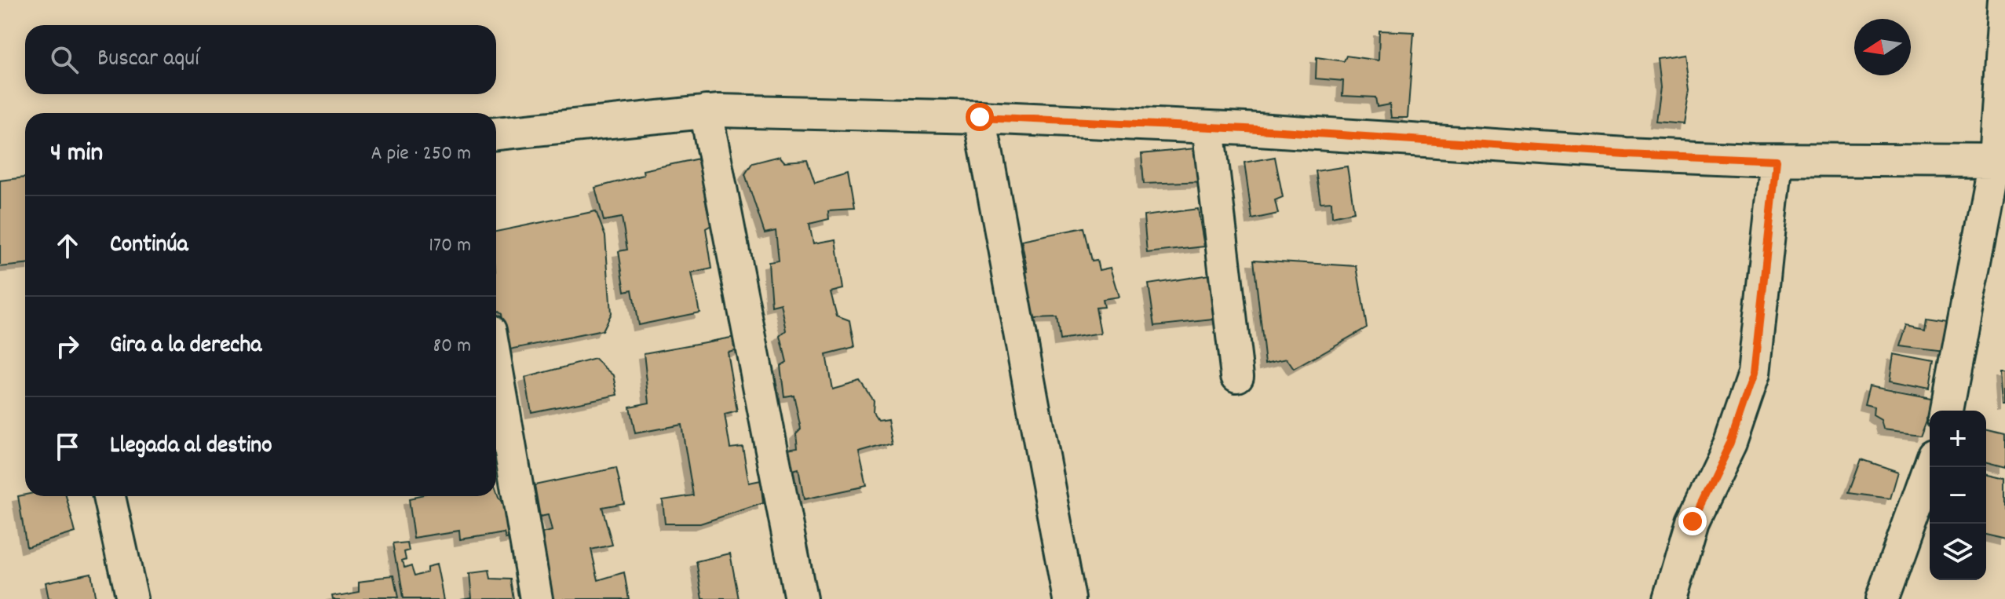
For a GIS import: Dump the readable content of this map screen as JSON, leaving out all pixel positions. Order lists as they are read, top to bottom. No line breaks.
{"north":"left","page":{"search":"Buscar aquí","heading":["4 min","A pie · 250 m"],"list":[["Continúa","170 m"],["Gira a la derecha","80 m"],"Llegada al destino"],"map_buttons":["+","−"]}}
